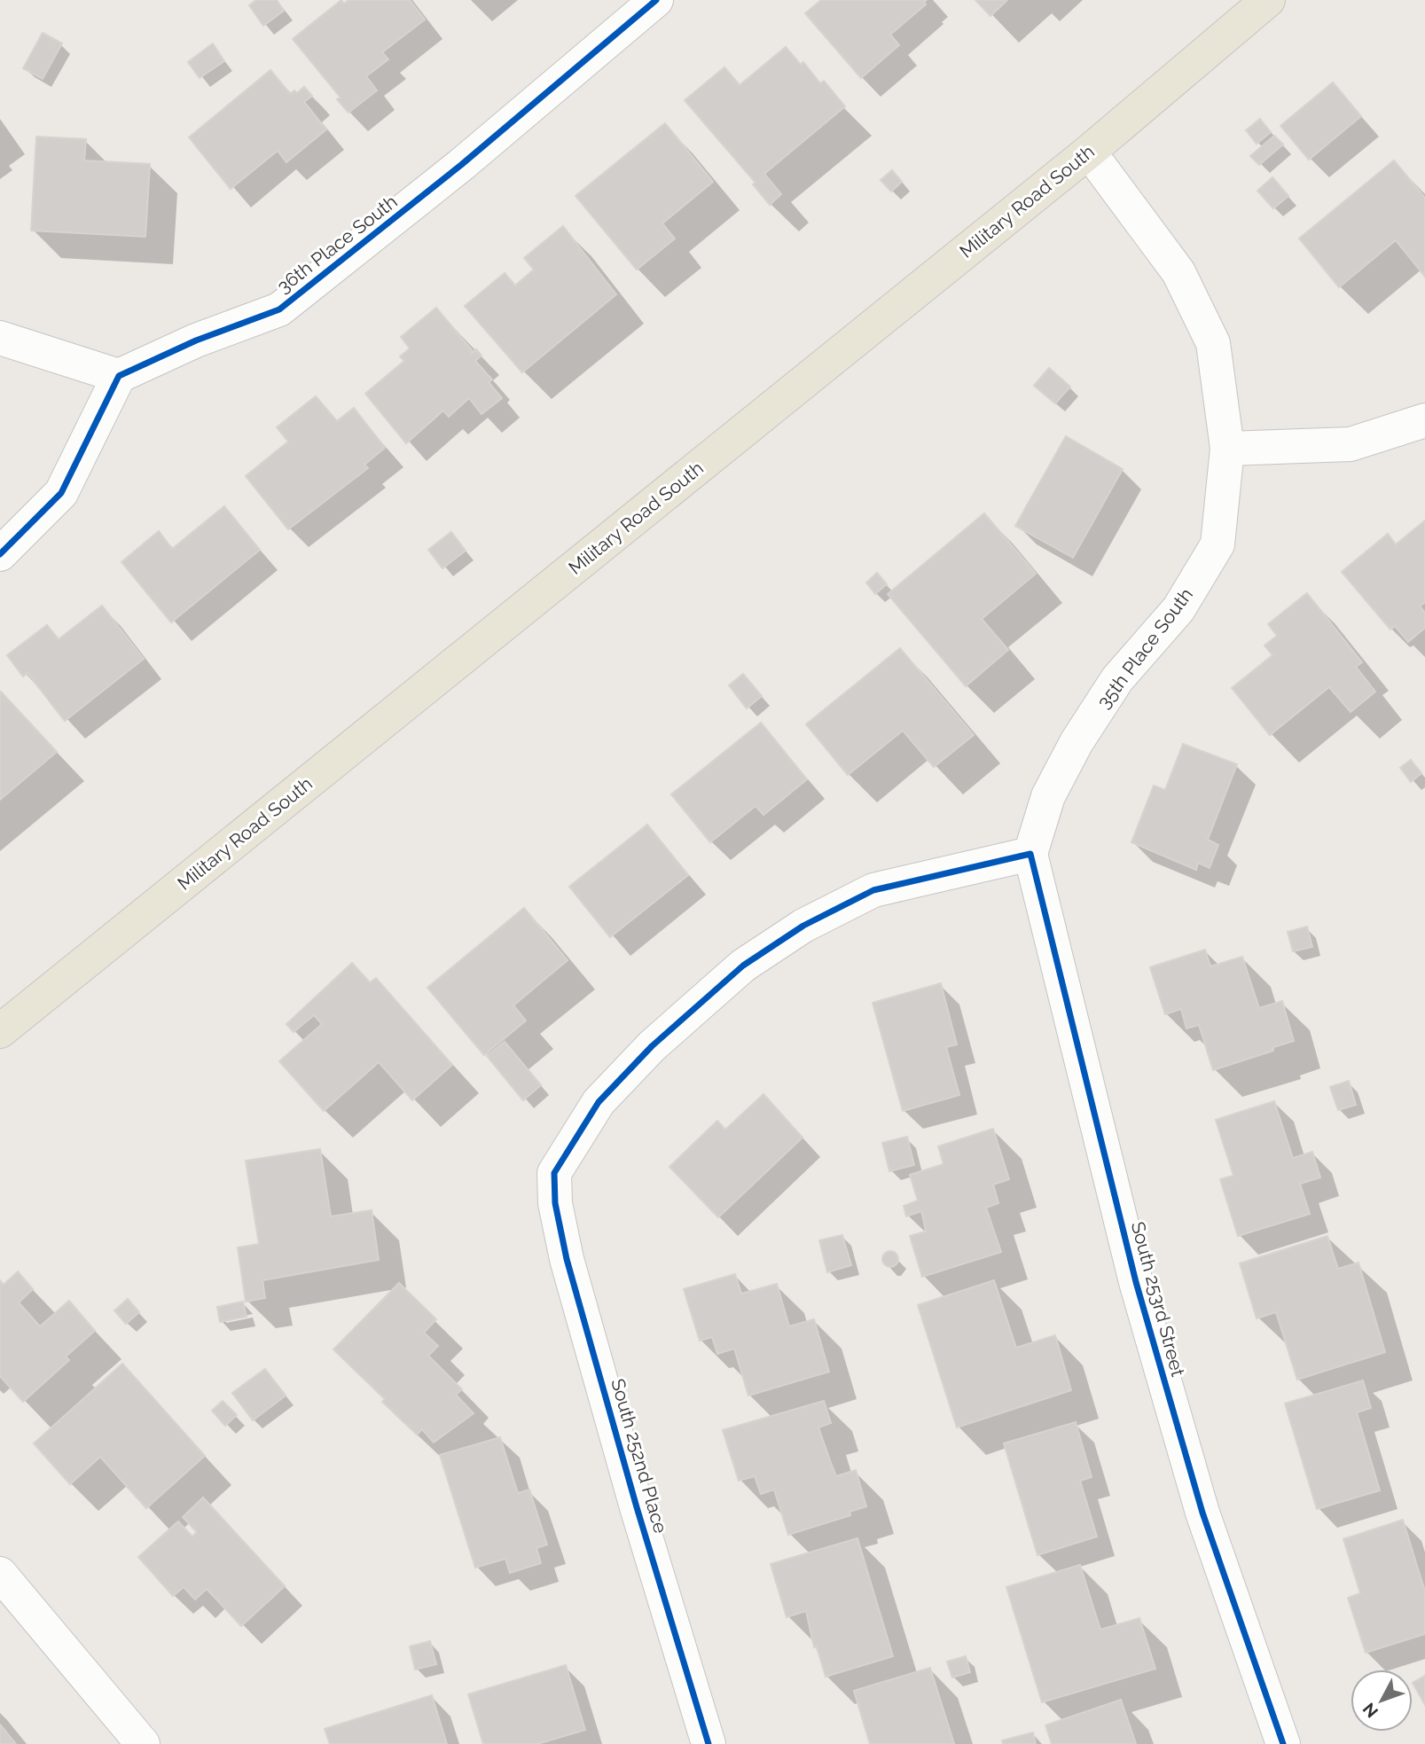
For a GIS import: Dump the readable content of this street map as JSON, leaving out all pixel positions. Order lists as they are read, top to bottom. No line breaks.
{"streets":{"main road":["Military Road South"],"street":["36th Place South","35th Place South","South 253rd Street","South 252nd Place"]},"crossings":[["Military Road South","35th Place South"],["35th Place South","South 253rd Street"],["35th Place South","South 252nd Place"],["South 253rd Street","South 252nd Place"]],"north":"bottom left"}
